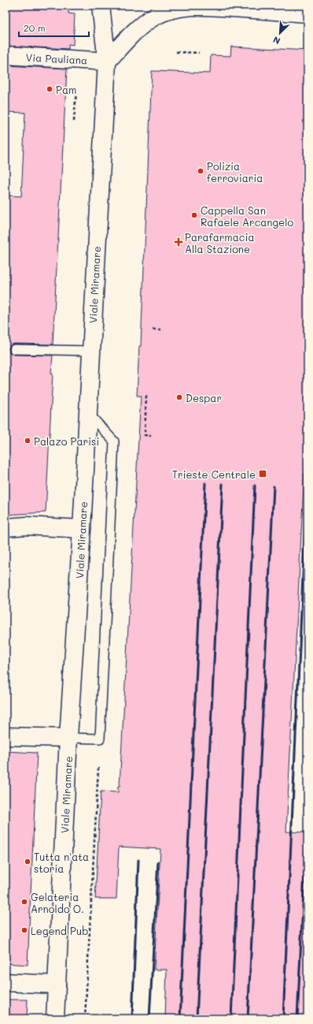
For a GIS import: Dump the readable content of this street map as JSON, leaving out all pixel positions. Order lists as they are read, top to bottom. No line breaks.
{"streets":{"main road":["Via Pauliana","Viale Miramare"]},"crossings":[["Via Pauliana","Viale Miramare"]],"places":{"other":["Pam","Polizia ferroviaria","Cappella San Rafaele Arcangelo","Despar","Palazo Parisi","Tutta n'ata storia","Gelateria Arnoldo O.","Legend Pub"],"health":["Parafarmacia Alla Stazione"],"transit":["Trieste Centrale"]},"scale_bar":"20 m","north":"bottom left"}
